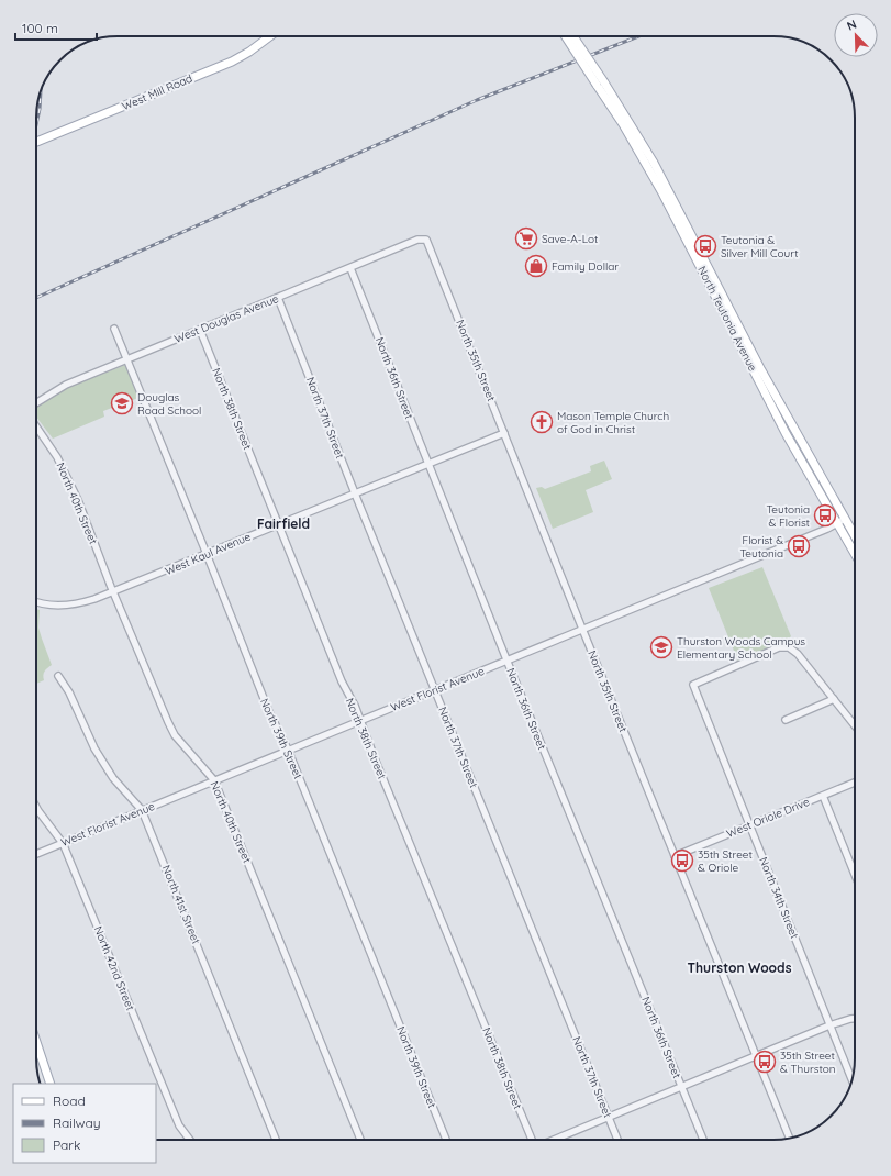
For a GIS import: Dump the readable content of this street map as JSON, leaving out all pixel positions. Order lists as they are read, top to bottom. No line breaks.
{"streets":{"main road":["West Mill Road","North Teutonia Avenue"],"street":["West Douglas Avenue","North 35th Street","North 36th Street","North 38th Street","North 37th Street","North 40th Street","West Kaul Avenue","West Florist Avenue","North 39th Street","West Oriole Drive","North 34th Street","North 41st Street","North 42nd Street"]},"crossings":[["West Douglas Avenue","North 35th Street"],["West Douglas Avenue","North 36th Street"],["West Douglas Avenue","North 38th Street"],["West Douglas Avenue","North 37th Street"],["West Douglas Avenue","North 39th Street"],["North Teutonia Avenue","West Florist Avenue"],["North 35th Street","West Kaul Avenue"],["North 35th Street","West Florist Avenue"],["North 35th Street","West Oriole Drive"],["North 36th Street","West Kaul Avenue"],["North 36th Street","West Florist Avenue"],["North 38th Street","West Kaul Avenue"],["North 38th Street","West Florist Avenue"],["North 37th Street","West Kaul Avenue"],["North 37th Street","West Florist Avenue"],["North 40th Street","West Kaul Avenue"],["North 40th Street","West Florist Avenue"],["West Kaul Avenue","North 39th Street"],["West Florist Avenue","North 39th Street"],["West Florist Avenue","North 41st Street"],["West Florist Avenue","North 42nd Street"],["West Oriole Drive","North 34th Street"]],"districts":["Fairfield","Thurston Woods"],"places":{"supermarket":["Save-A-Lot"],"bus stop":["Teutonia & Silver Mill Court","Teutonia & Florist","Florist & Teutonia","35th Street & Oriole","35th Street & Thurston"],"shop":["Family Dollar"],"school or university":["Douglas Road School","Thurston Woods Campus Elementary School"],"church":["Mason Temple Church of God in Christ"]},"legend":["Road","Railway","Park"],"scale_bar":"100 m","north":"top left"}
